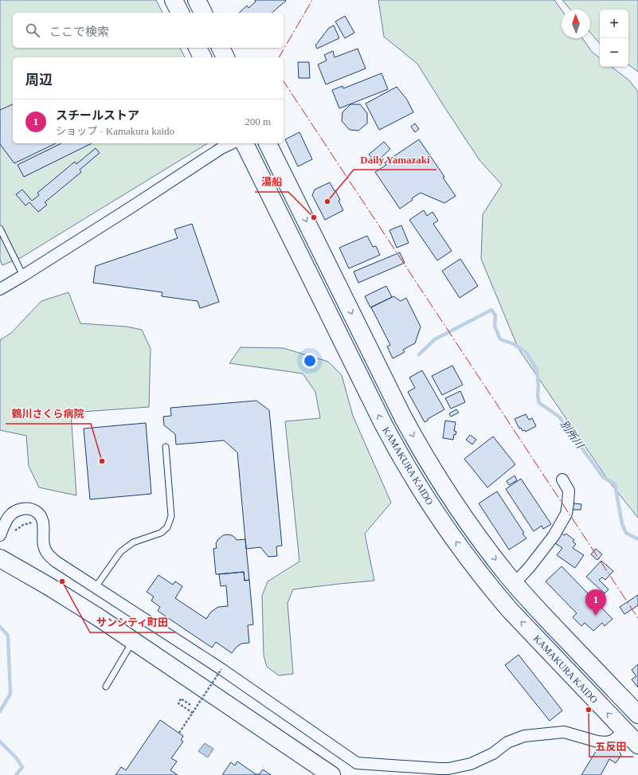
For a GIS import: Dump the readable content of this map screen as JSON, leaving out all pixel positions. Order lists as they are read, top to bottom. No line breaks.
{"streets":{"main road":["KAMAKURA KAIDO"]},"water":["別所川"],"places":["Daily Yamazaki","湯船","鶴川さくら病院","サンシティ町田","五反田"],"north":"top","page":{"map_buttons":["+","−"],"search":"ここで検索","heading":"周辺","list":[{"mark":"1","name":"スチールストア","note":"ショップ · Kamakura kaido","value":"200 m"}],"pins":"1"}}
